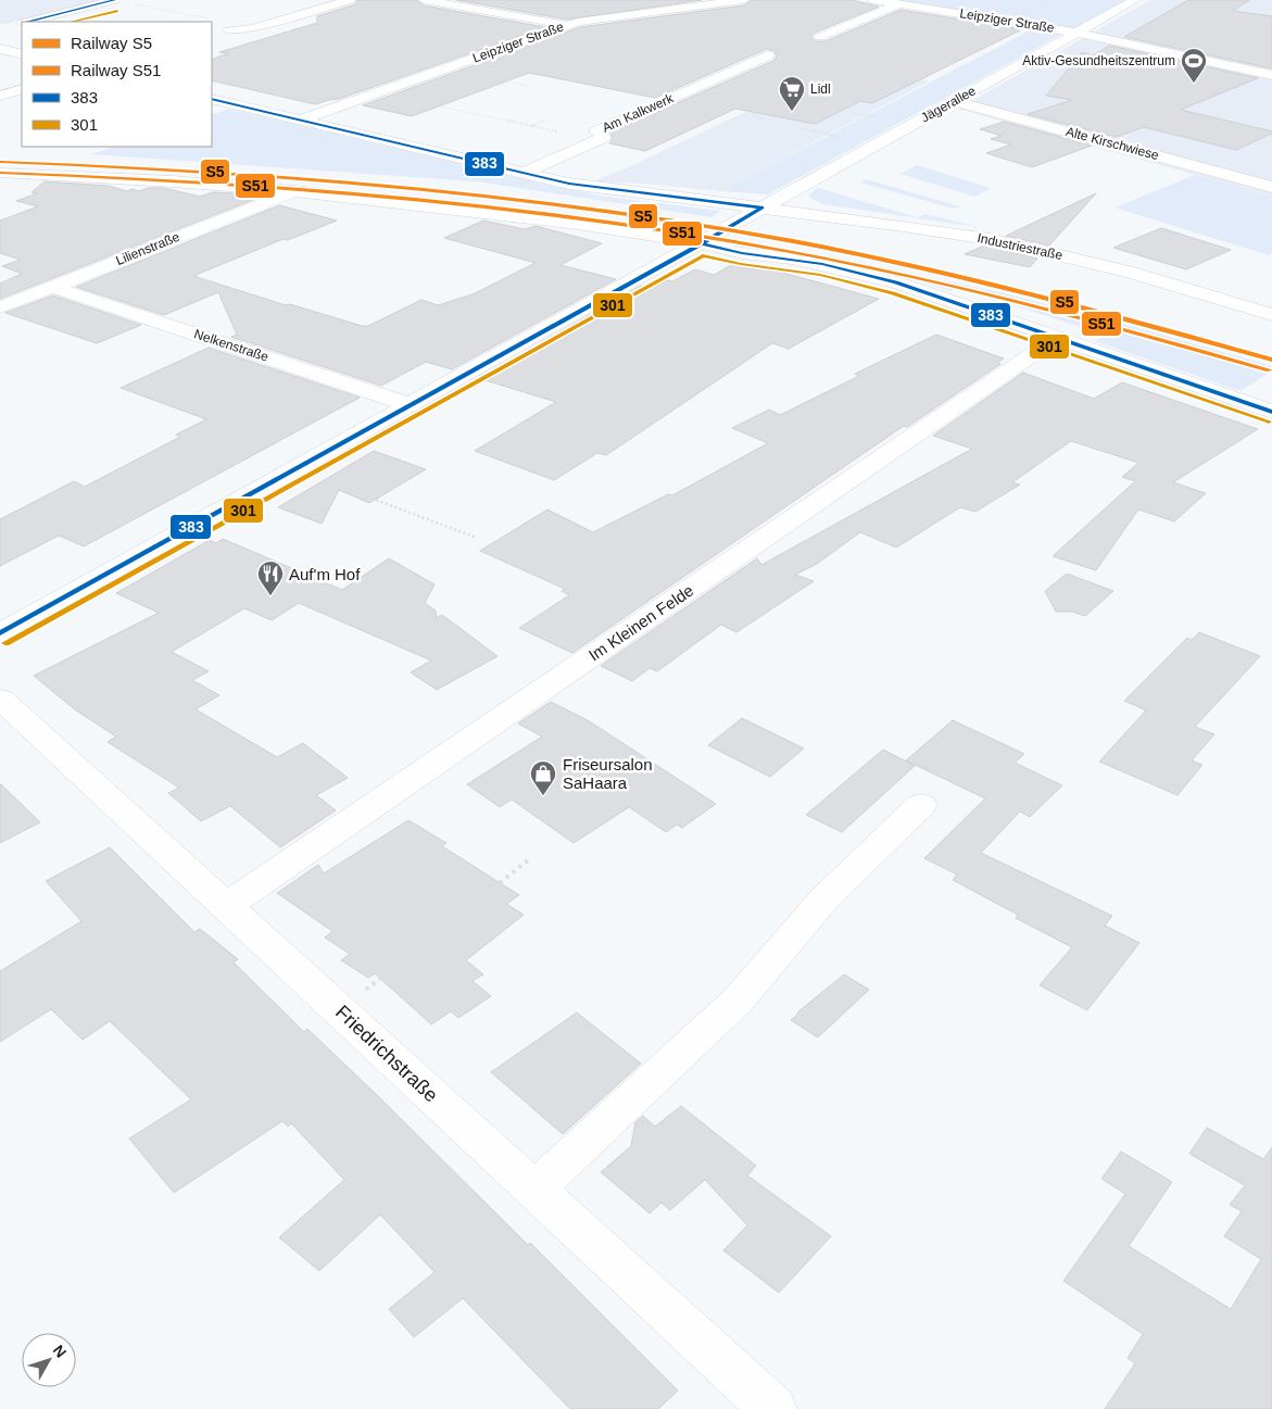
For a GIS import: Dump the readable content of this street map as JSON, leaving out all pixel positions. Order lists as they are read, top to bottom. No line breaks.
{"streets":{"street":["Leipziger Straße","Jägerallee","Am Kalkwerk","Alte Kirschwiese","Industriestraße","Lilienstraße","Nelkenstraße","Im Kleinen Felde","Friedrichstraße"]},"crossings":[["Leipziger Straße","Jägerallee"],["Jägerallee","Alte Kirschwiese"],["Jägerallee","Industriestraße"],["Jägerallee","Nelkenstraße"],["Lilienstraße","Nelkenstraße"],["Im Kleinen Felde","Friedrichstraße"]],"places":{"sports":["Aktiv-Gesundheitszentrum"],"supermarket":["Lidl"],"restaurant":["Auf'm Hof"],"shop":["Friseursalon SaHaara"]},"lines":["transit line 383","transit line 301","rail line S5","rail line S51"],"legend":["Railway S5","Railway S51","383","301"],"north":"top right"}
